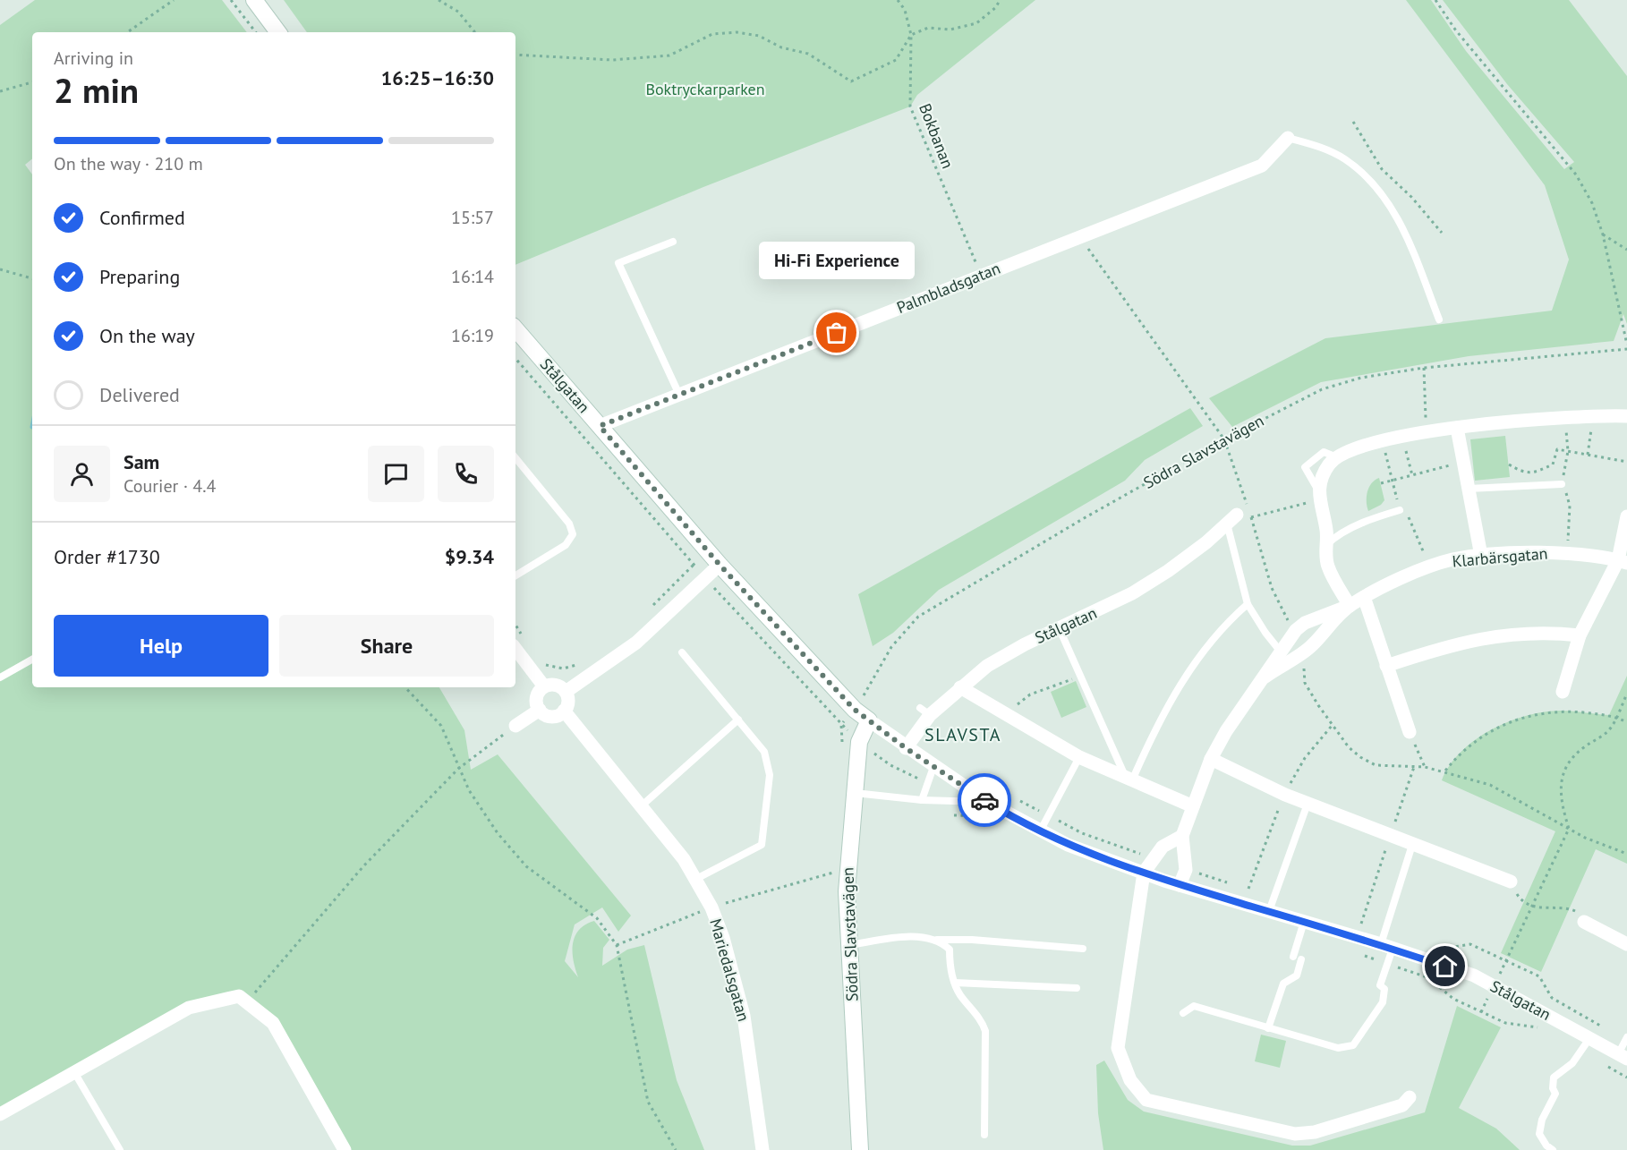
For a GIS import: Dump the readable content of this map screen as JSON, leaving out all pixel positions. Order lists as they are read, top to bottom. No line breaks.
{"streets":{"street":["Palmbladsgatan","Stålgatan","Södra Slavstavägen","Klarbärsgatan","Mariedalsgatan"],"path":["Bokbanan"]},"crossings":[["Bokbanan","Palmbladsgatan"],["Palmbladsgatan","Stålgatan"],["Stålgatan","Södra Slavstavägen"],["Stålgatan","Klarbärsgatan"]],"districts":["SLAVSTA"],"parks":["Boktryckarparken"],"places":["Hi-Fi Experience"],"page":{"heading":["2 min","Arriving in","16:25–16:30"],"panel":["Sam","Courier · 4.4","Order #1730","$9.34"],"bar":"On the way · 210 m","list":[["Confirmed","15:57"],["Preparing","16:14"],["On the way","16:19"],"Delivered"],"bubble":"Hi-Fi Experience","buttons":["Help","Share"]}}
